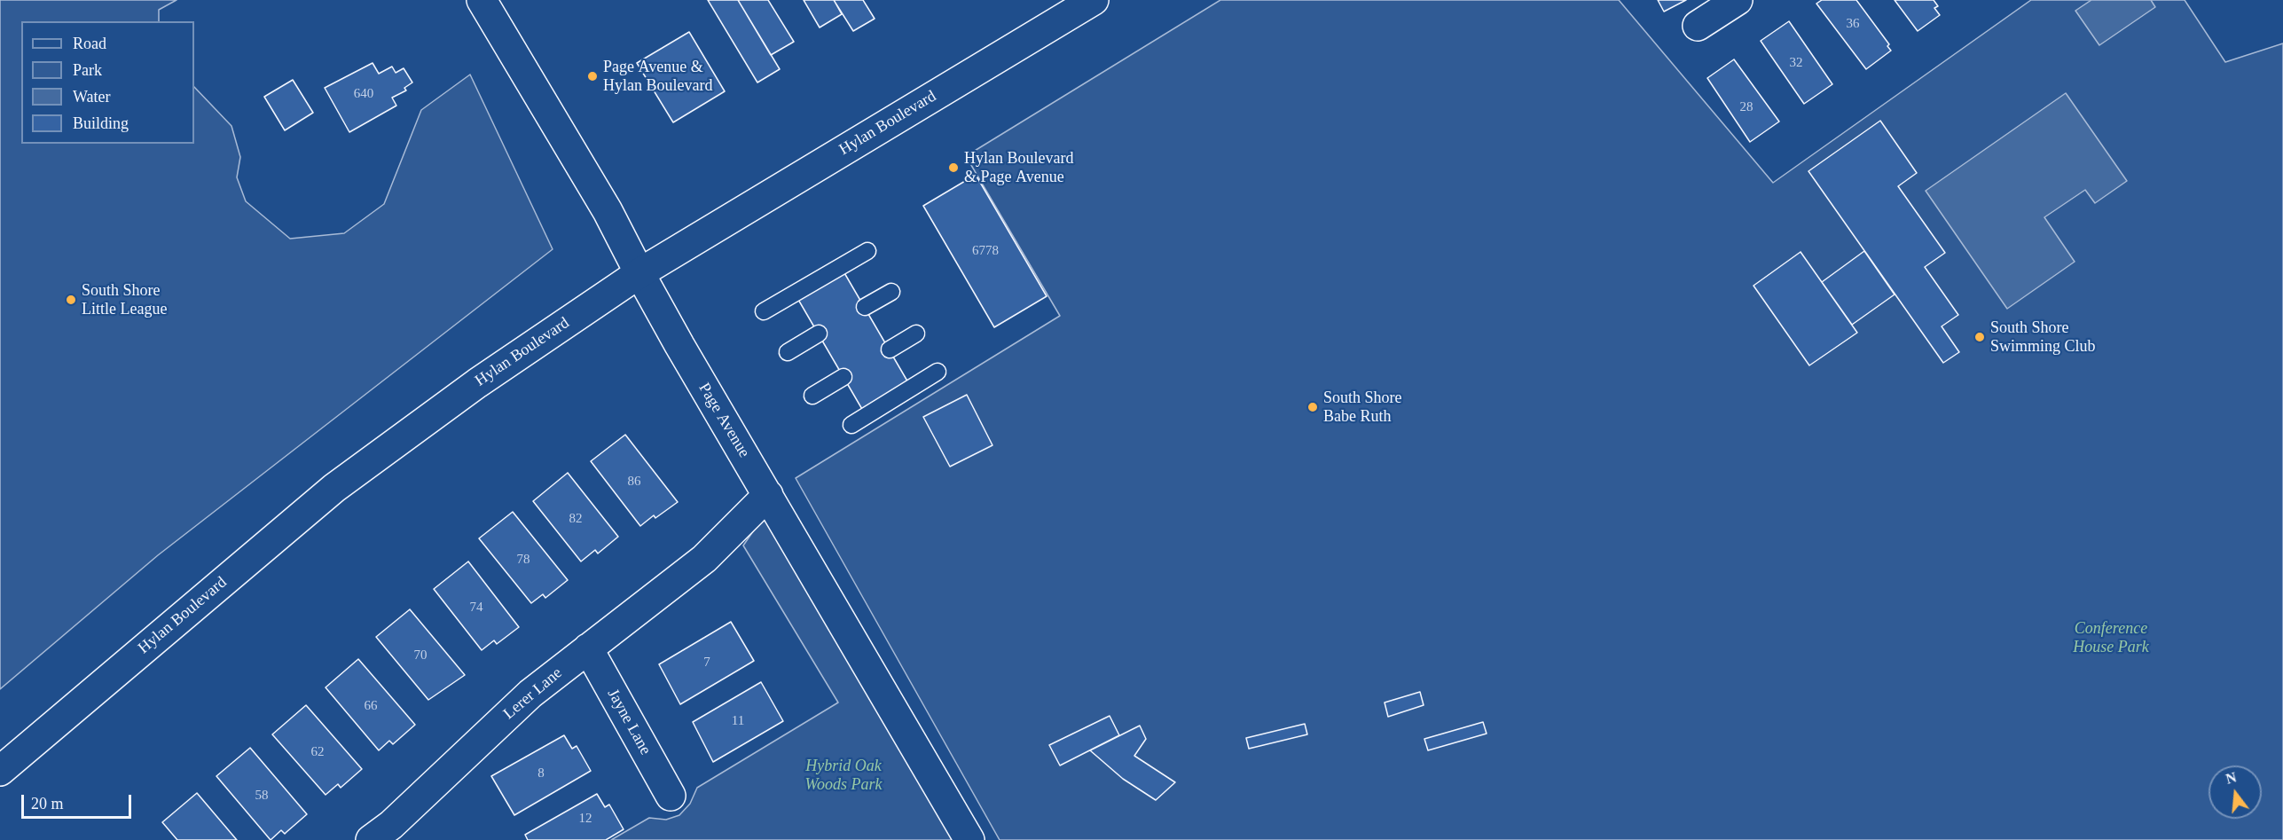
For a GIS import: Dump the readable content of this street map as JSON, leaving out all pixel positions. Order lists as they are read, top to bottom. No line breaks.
{"streets":{"street":["Hylan Boulevard","Page Avenue","Lerer Lane","Jayne Lane"]},"crossings":[["Hylan Boulevard","Page Avenue"],["Page Avenue","Lerer Lane"],["Lerer Lane","Jayne Lane"]],"parks":["Conference House Park","Hybrid Oak Woods Park"],"places":["Page Avenue & Hylan Boulevard","Hylan Boulevard & Page Avenue","South Shore Little League","South Shore Swimming Club","South Shore Babe Ruth"],"house_numbers":["36","32","640","28","6778","86","82","78","74","70","7","66","11","62","8","58","12"],"legend":["Road","Park","Water","Building"],"scale_bar":"20 m","north":"top"}
